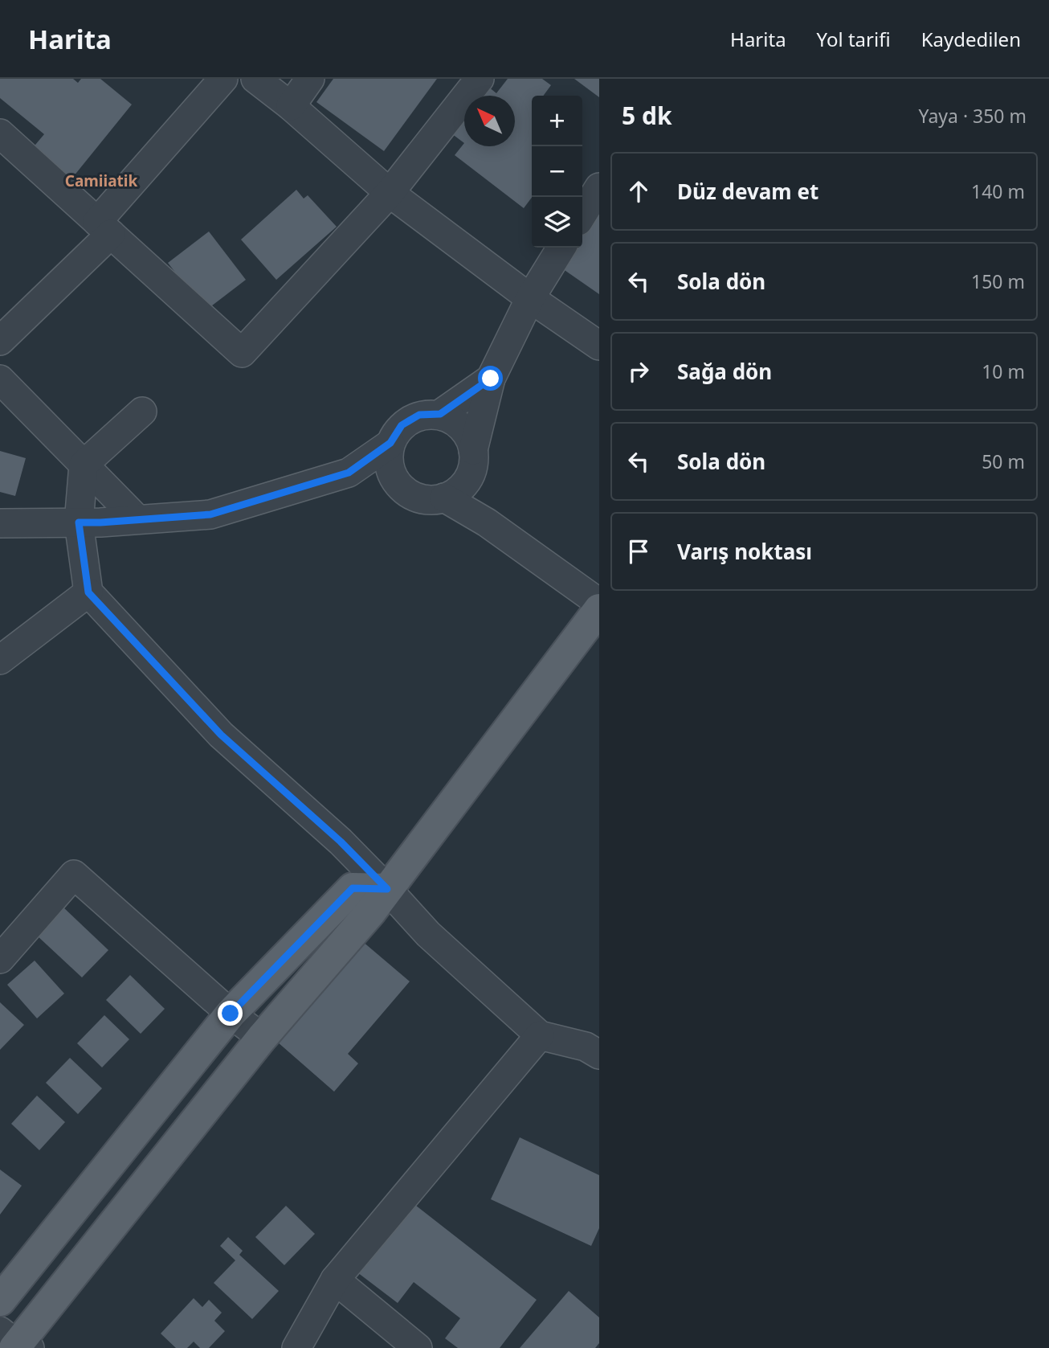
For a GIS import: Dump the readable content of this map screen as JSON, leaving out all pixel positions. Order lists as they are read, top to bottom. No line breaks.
{"districts":["Camiiatik"],"north":"top left","page":{"header":"Harita","nav":["Harita","Yol tarifi","Kaydedilen"],"heading":["5 dk","Yaya · 350 m"],"map_buttons":["+","−"],"list":[["Düz devam et","140 m"],["Sola dön","150 m"],["Sağa dön","10 m"],["Sola dön","50 m"],"Varış noktası"]}}
